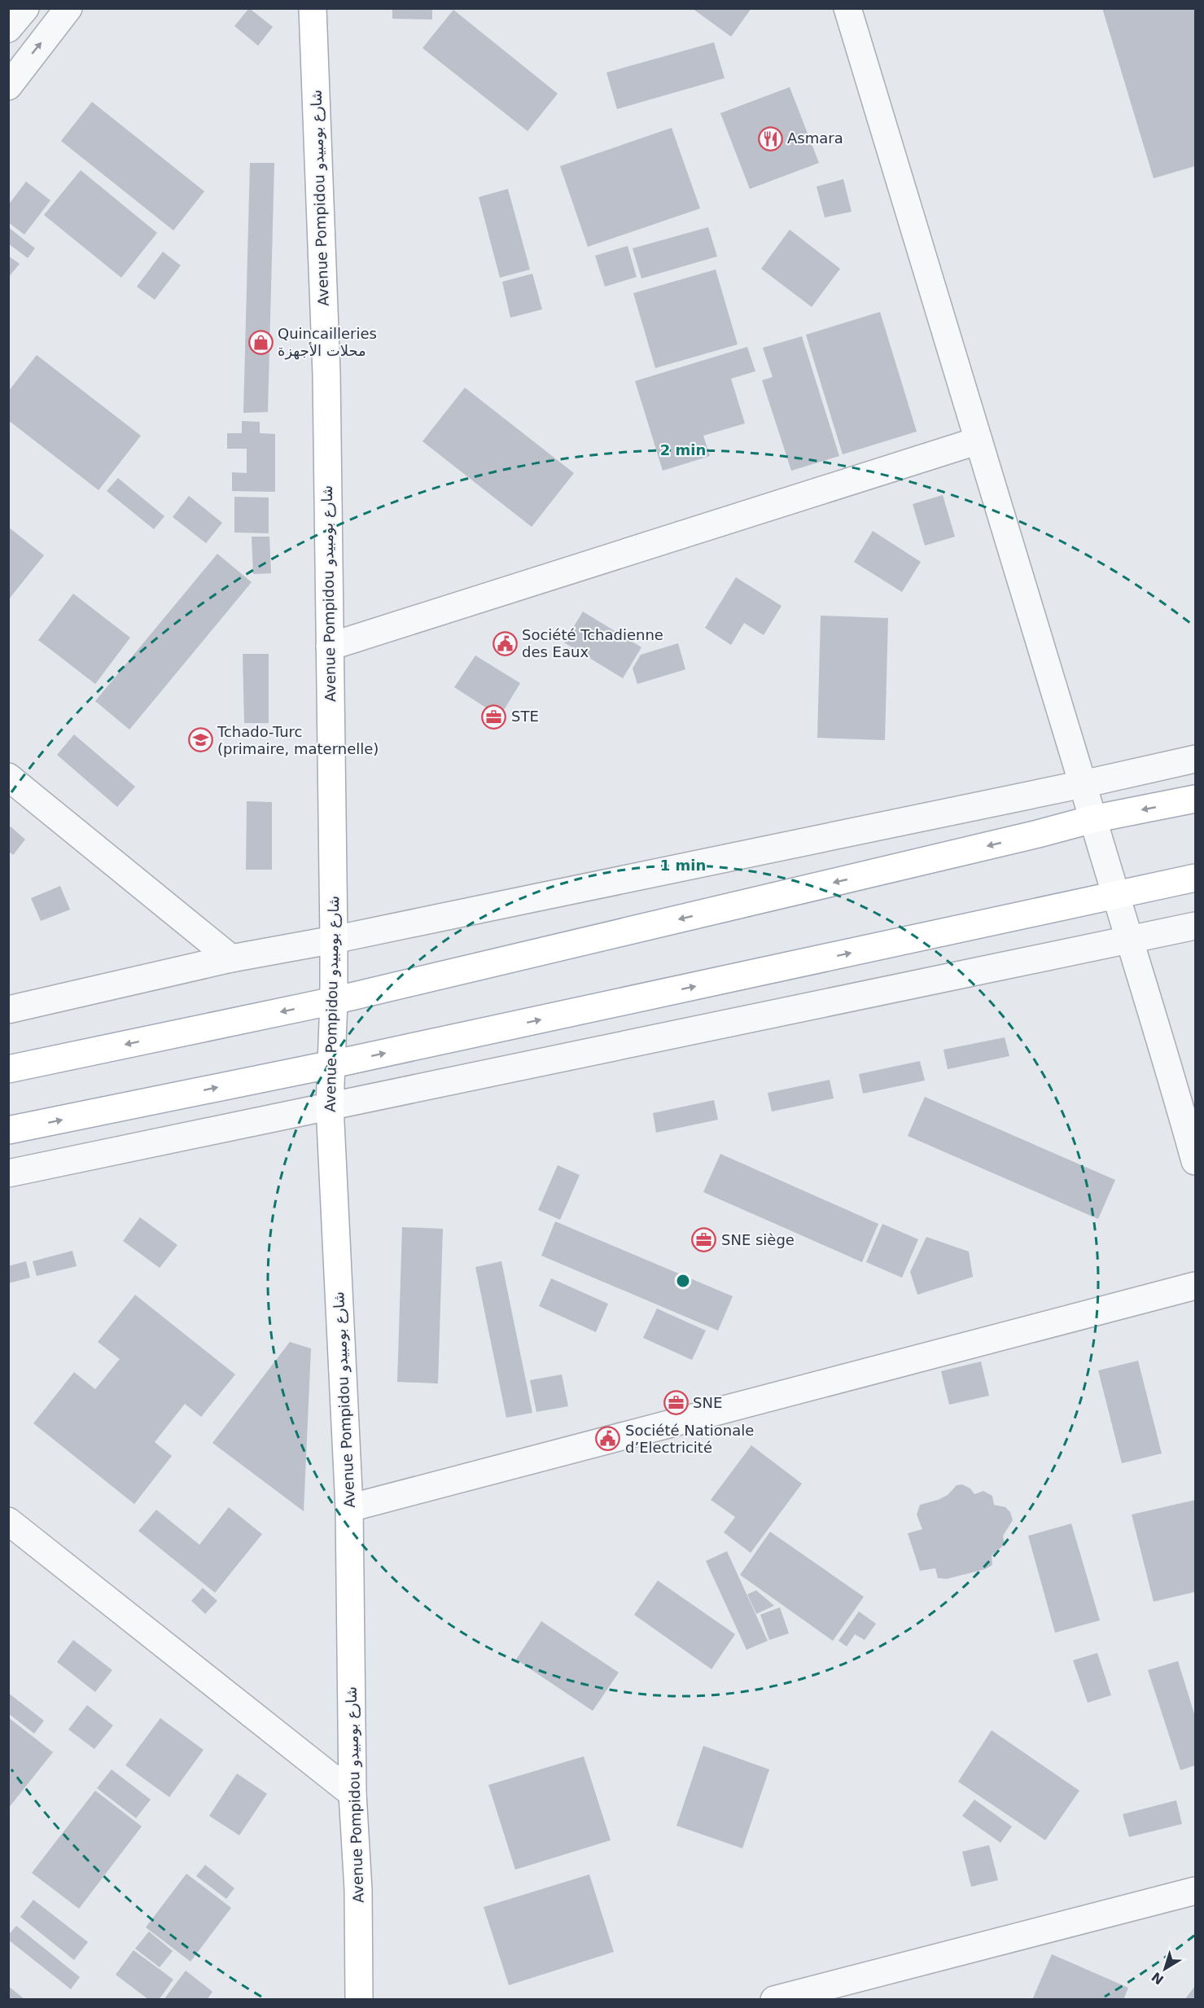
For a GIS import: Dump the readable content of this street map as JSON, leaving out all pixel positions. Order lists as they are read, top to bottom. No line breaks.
{"streets":{"main road":["Avenue Pompidou شارع بومبيدو"]},"places":{"restaurant":["Asmara"],"shop":["Quincailleries محلات الأجهزة"],"public building":["Société Tchadienne des Eaux","Société Nationale d’Electricité"],"office":["STE","SNE siège","SNE"],"school or university":["Tchado-Turc (primaire, maternelle)"]},"north":"bottom left","rings":["2 min","1 min"]}
